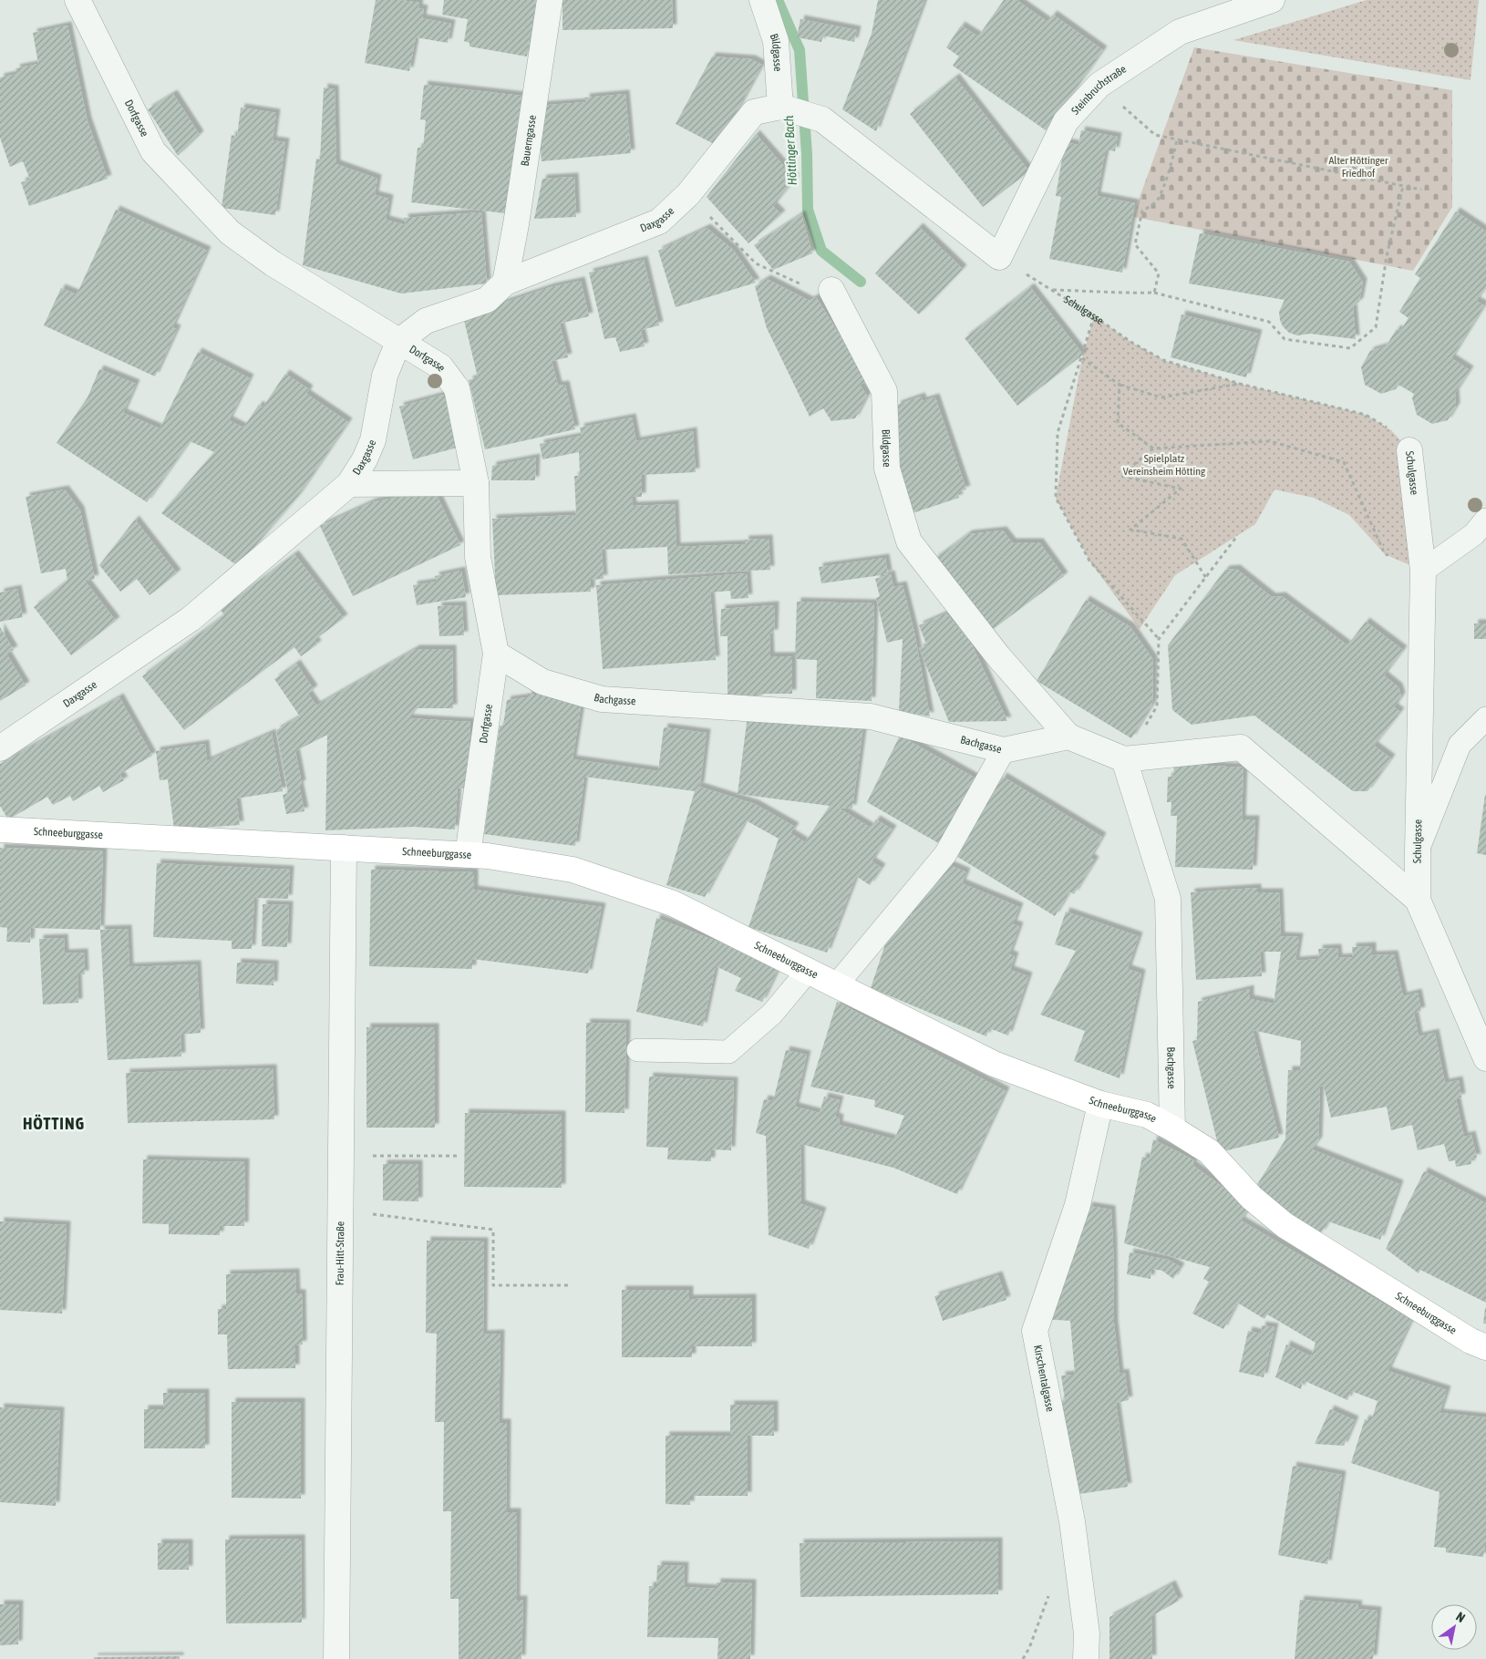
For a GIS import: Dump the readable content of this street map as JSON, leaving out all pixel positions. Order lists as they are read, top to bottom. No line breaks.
{"streets":{"street":["Bildgasse","Steinbruchstraße","Dorfgasse","Bauerngasse","Daxgasse","Schulgasse","Bachgasse","Schneeburggasse","Frau-Hitt-Straße","Kirschentalgasse"]},"crossings":[["Bildgasse","Daxgasse"],["Bildgasse","Bachgasse"],["Steinbruchstraße","Daxgasse"],["Steinbruchstraße","Schulgasse"],["Dorfgasse","Daxgasse"],["Dorfgasse","Bachgasse"],["Dorfgasse","Schneeburggasse"],["Bauerngasse","Daxgasse"],["Daxgasse","Schulgasse"],["Schulgasse","Bachgasse"],["Bachgasse","Schneeburggasse"],["Schneeburggasse","Frau-Hitt-Straße"],["Schneeburggasse","Kirschentalgasse"]],"districts":["HÖTTING"],"water":["Höttinger Bach"],"parks":["Alter Höttinger Friedhof","Spielplatz Vereinsheim Hötting"],"north":"top right"}
